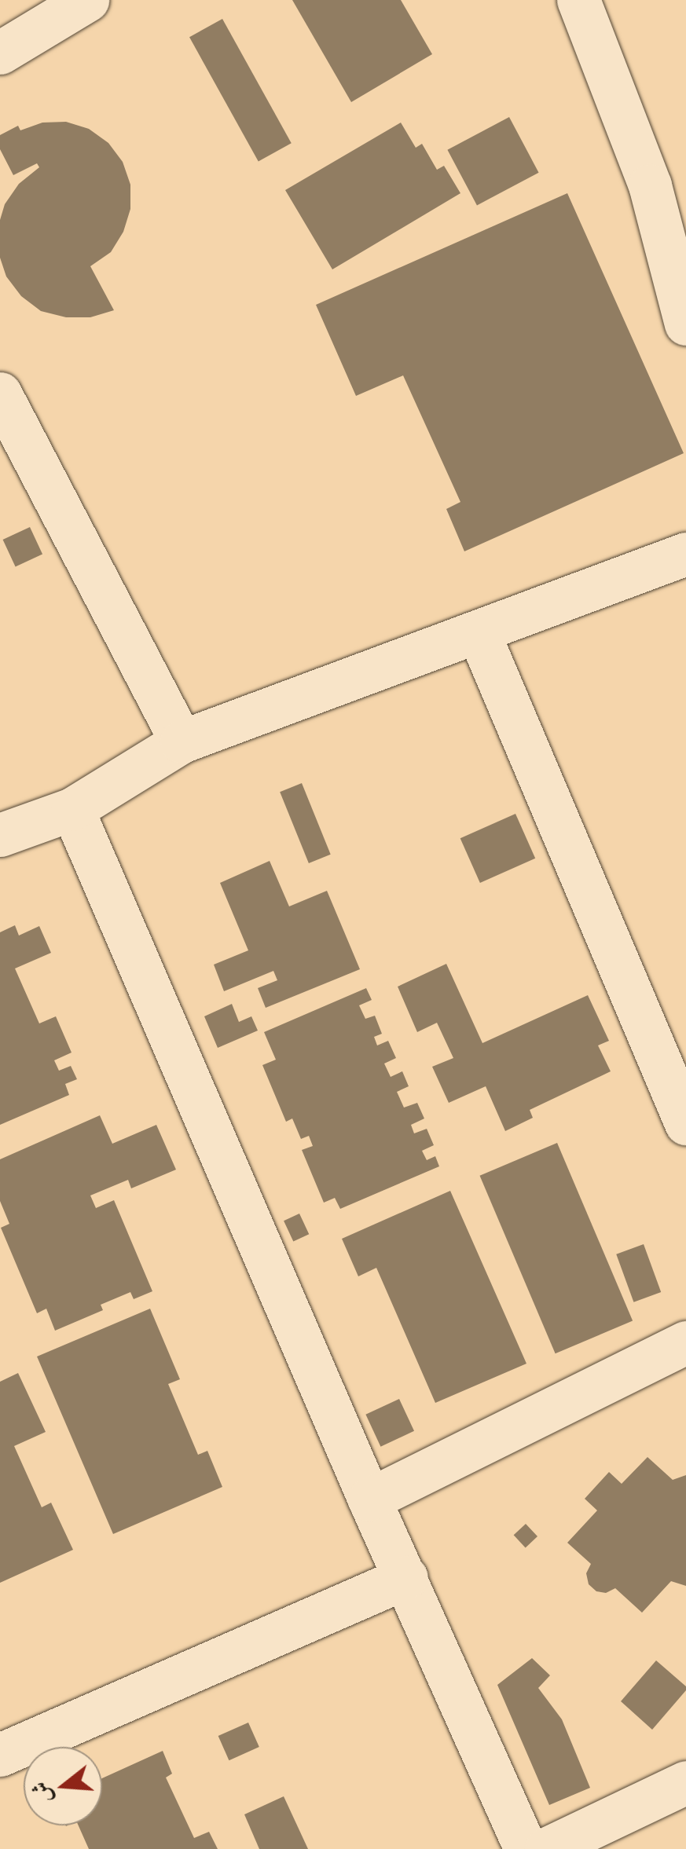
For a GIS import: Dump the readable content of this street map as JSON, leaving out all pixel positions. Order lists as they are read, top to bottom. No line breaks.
{"north":"left"}
